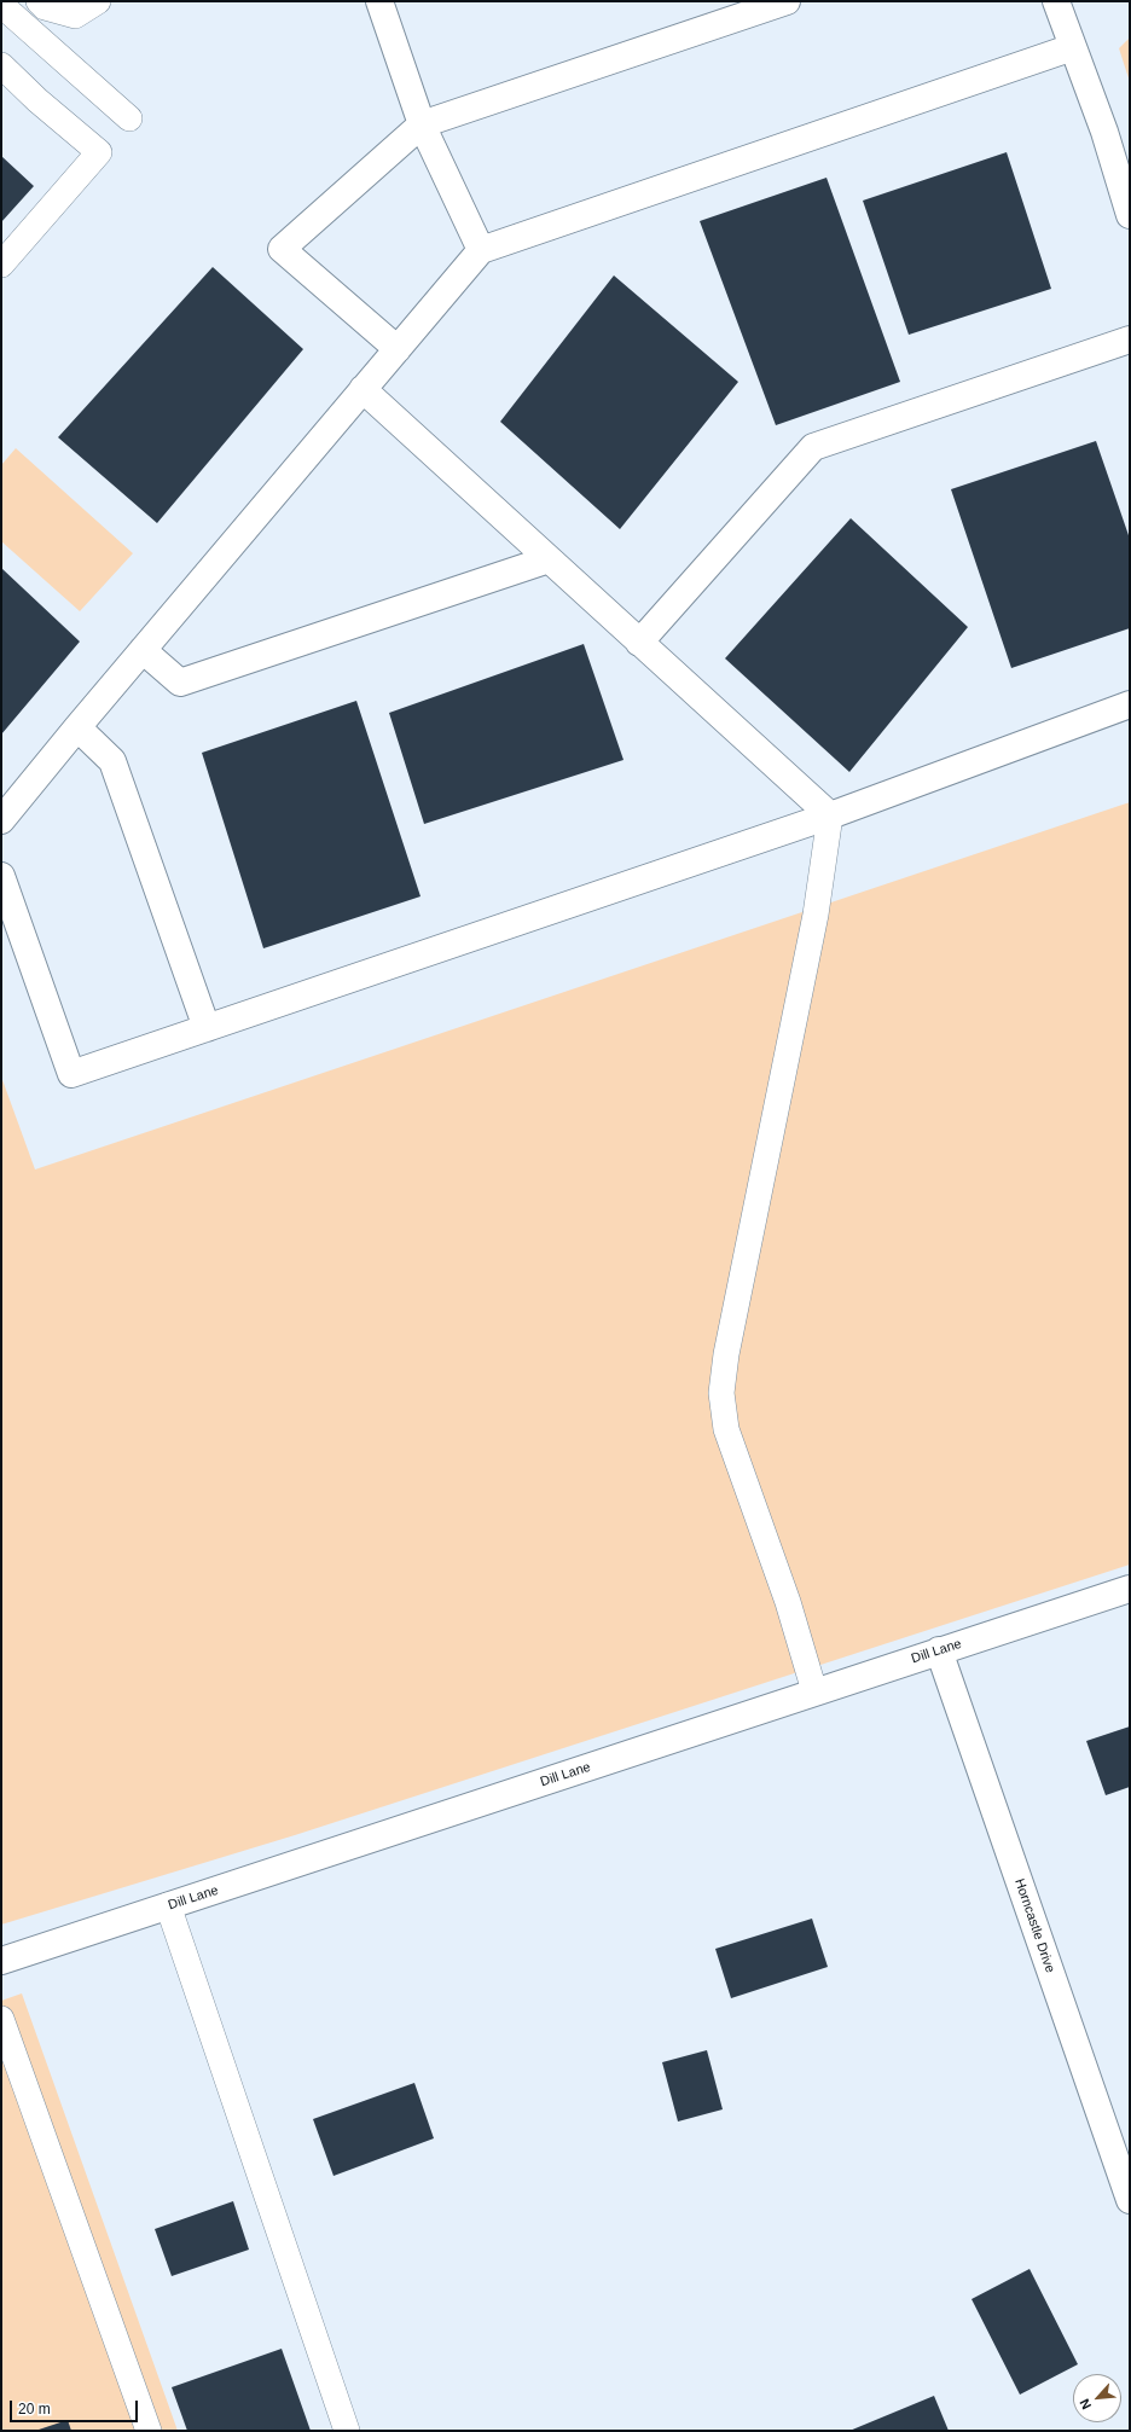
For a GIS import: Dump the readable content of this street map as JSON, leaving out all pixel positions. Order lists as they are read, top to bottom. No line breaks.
{"streets":{"street":["Dill Lane","Horncastle Drive"]},"crossings":[["Dill Lane","Horncastle Drive"]],"scale_bar":"20 m","north":"bottom left"}
